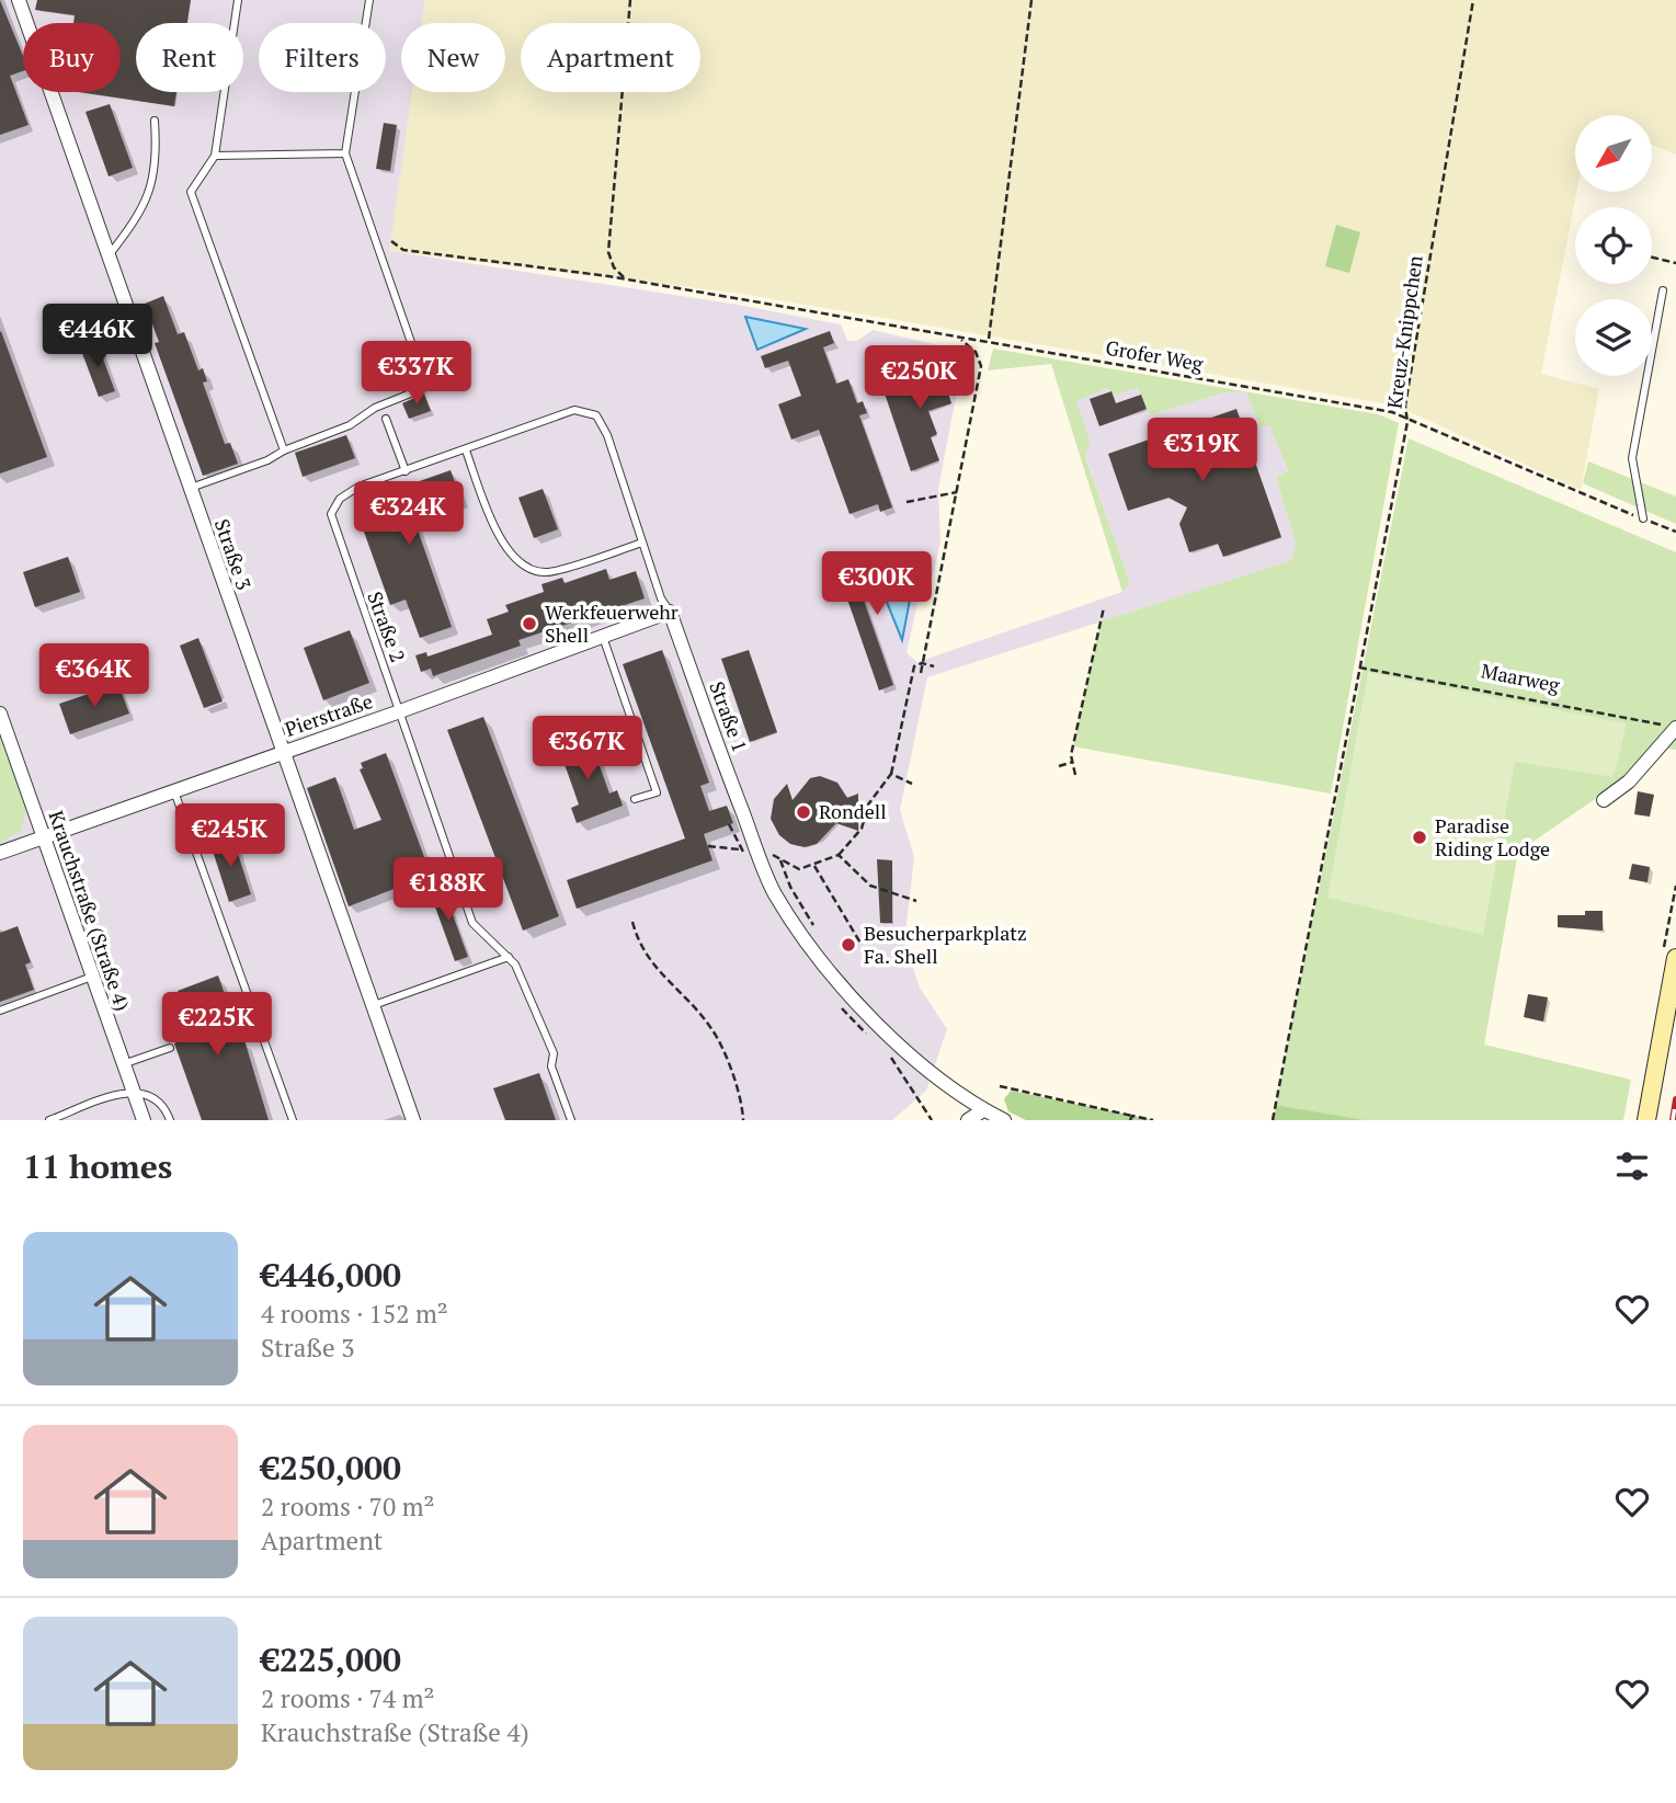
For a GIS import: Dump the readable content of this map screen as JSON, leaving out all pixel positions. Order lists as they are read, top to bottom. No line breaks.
{"streets":{"street":["Straße 3","Pierstraße","Straße 1","Krauchstraße (Straße 4)"],"lane":["Straße 2"],"path":["Kreuz-Knippchen","Grofer Weg","Maarweg"]},"crossings":[["Kreuz-Knippchen","Grofer Weg"],["Kreuz-Knippchen","Maarweg"],["Straße 3","Pierstraße"],["Straße 2","Pierstraße"],["Straße 2","Straße 1"],["Pierstraße","Straße 1"],["Pierstraße","Krauchstraße (Straße 4)"]],"places":["Werkfeuerwehr Shell","Rondell","Paradise Riding Lodge","Besucherparkplatz Fa. Shell"],"north":"bottom left","page":{"chip":["Buy","Rent","Filters","New","Apartment"],"price":["€446K","€337K","€250K","€319K","€324K","€300K","€364K","€367K","€245K","€188K","€225K"],"heading":"11 homes","list":[{"name":"€446,000","note":"4 rooms · 152 m² · Straße 3"},{"name":"€250,000","note":"2 rooms · 70 m² · Apartment"},{"name":"€225,000","note":"2 rooms · 74 m² · Krauchstraße (Straße 4)"}]}}
